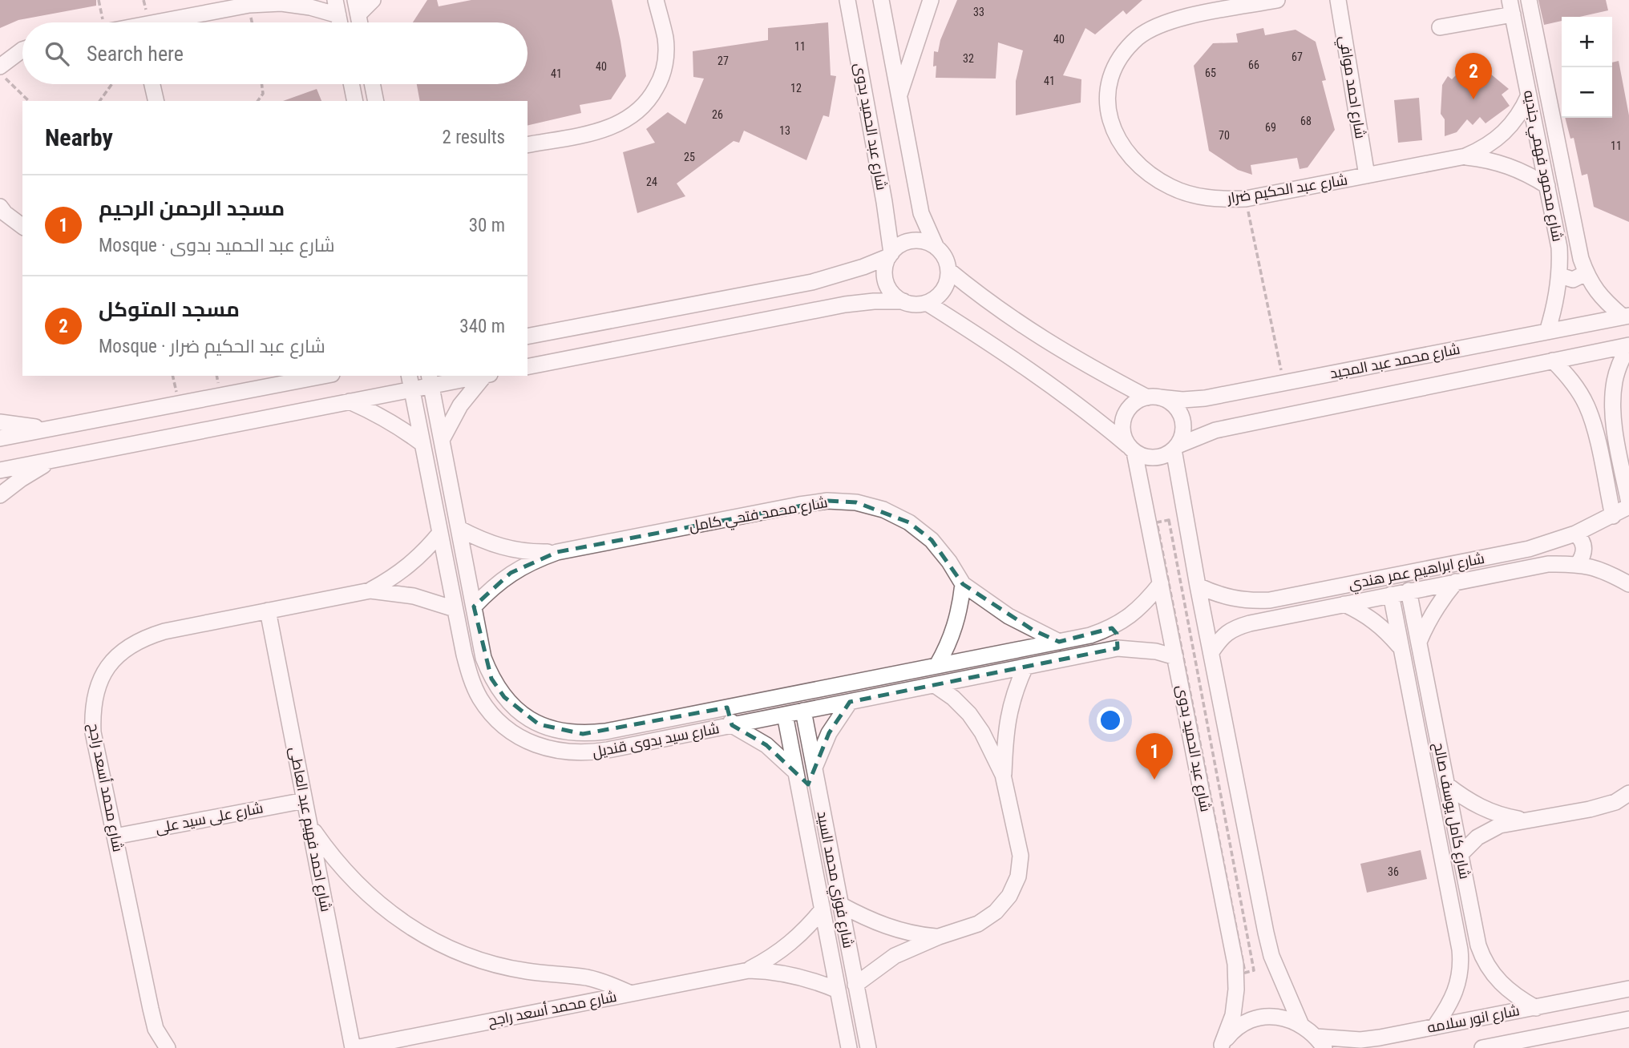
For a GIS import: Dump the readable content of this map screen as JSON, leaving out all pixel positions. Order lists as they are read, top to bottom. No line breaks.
{"streets":{"street":["شارع احمد موافي","شارع عبد الحميد بدوى","شارع محمود فهمي جنديه","شارع عبد الحكيم ضرار","شارع محمد عبد المجيد","شارع محمد فتحي كامل","شارع ابراهيم عمر هندي","شارع سيد بدوى قنديل","شارع محمد أسعد راجح","شارع كامل يوسف صالح","شارع على سيد على","شارع احمد فهيم عبد العاطى","شارع فوزي محمد السيد","شارع انور سلامه"]},"crossings":[["شارع احمد موافي","شارع عبد الحكيم ضرار"],["شارع عبد الحميد بدوى","شارع محمد عبد المجيد"],["شارع عبد الحميد بدوى","شارع سيد بدوى قنديل"],["شارع محمود فهمي جنديه","شارع عبد الحكيم ضرار"],["شارع محمود فهمي جنديه","شارع محمد عبد المجيد"],["شارع محمد فتحي كامل","شارع سيد بدوى قنديل"],["شارع ابراهيم عمر هندي","شارع كامل يوسف صالح"],["شارع سيد بدوى قنديل","شارع محمد أسعد راجح"],["شارع سيد بدوى قنديل","شارع فوزي محمد السيد"],["شارع محمد أسعد راجح","شارع على سيد على"],["شارع محمد أسعد راجح","شارع احمد فهيم عبد العاطى"],["شارع محمد أسعد راجح","شارع فوزي محمد السيد"],["شارع كامل يوسف صالح","شارع انور سلامه"],["شارع على سيد على","شارع احمد فهيم عبد العاطى"]],"house_numbers":["33","40","11","67","32","27","66","40","65","41","41","12","26","68","69","13","70","11","25","24","36"],"page":{"map_buttons":["+","−"],"search":"Search here","pins":["2","1"],"heading":["Nearby","2 results"],"list":[{"mark":"1","name":"مسجد الرحمن الرحيم","note":"Mosque · شارع عبد الحميد بدوى","value":"30 m"},{"mark":"2","name":"مسجد المتوكل","note":"Mosque · شارع عبد الحكيم ضرار","value":"340 m"}]}}
